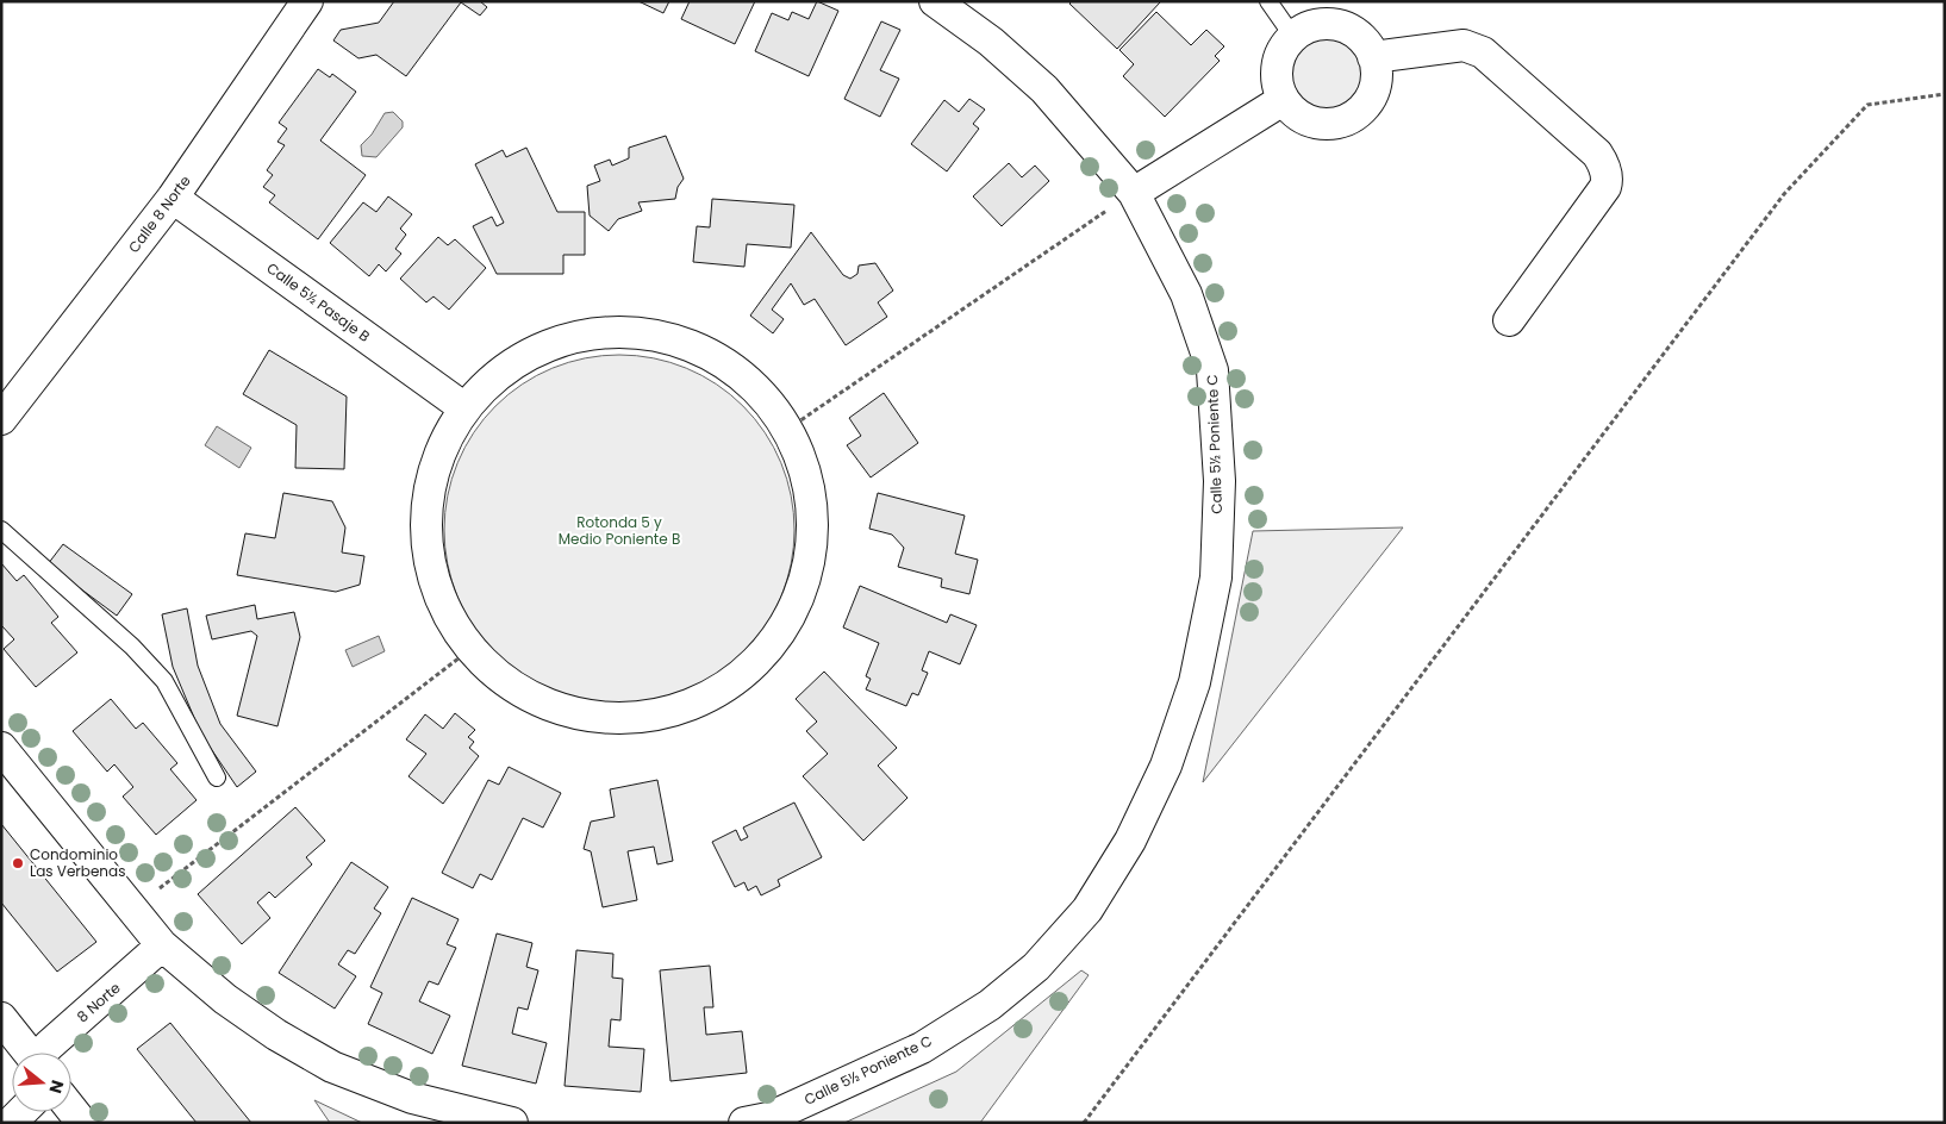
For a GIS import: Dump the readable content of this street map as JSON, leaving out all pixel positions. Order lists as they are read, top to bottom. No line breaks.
{"streets":{"street":["Calle 8 Norte","Calle 5½ Pasaje B","Calle 5½ Poniente C","8 Norte"]},"crossings":[["Calle 8 Norte","Calle 5½ Pasaje B"]],"parks":["Rotonda 5 y Medio Poniente B"],"places":["Condominio Las Verbenas"],"north":"right"}
